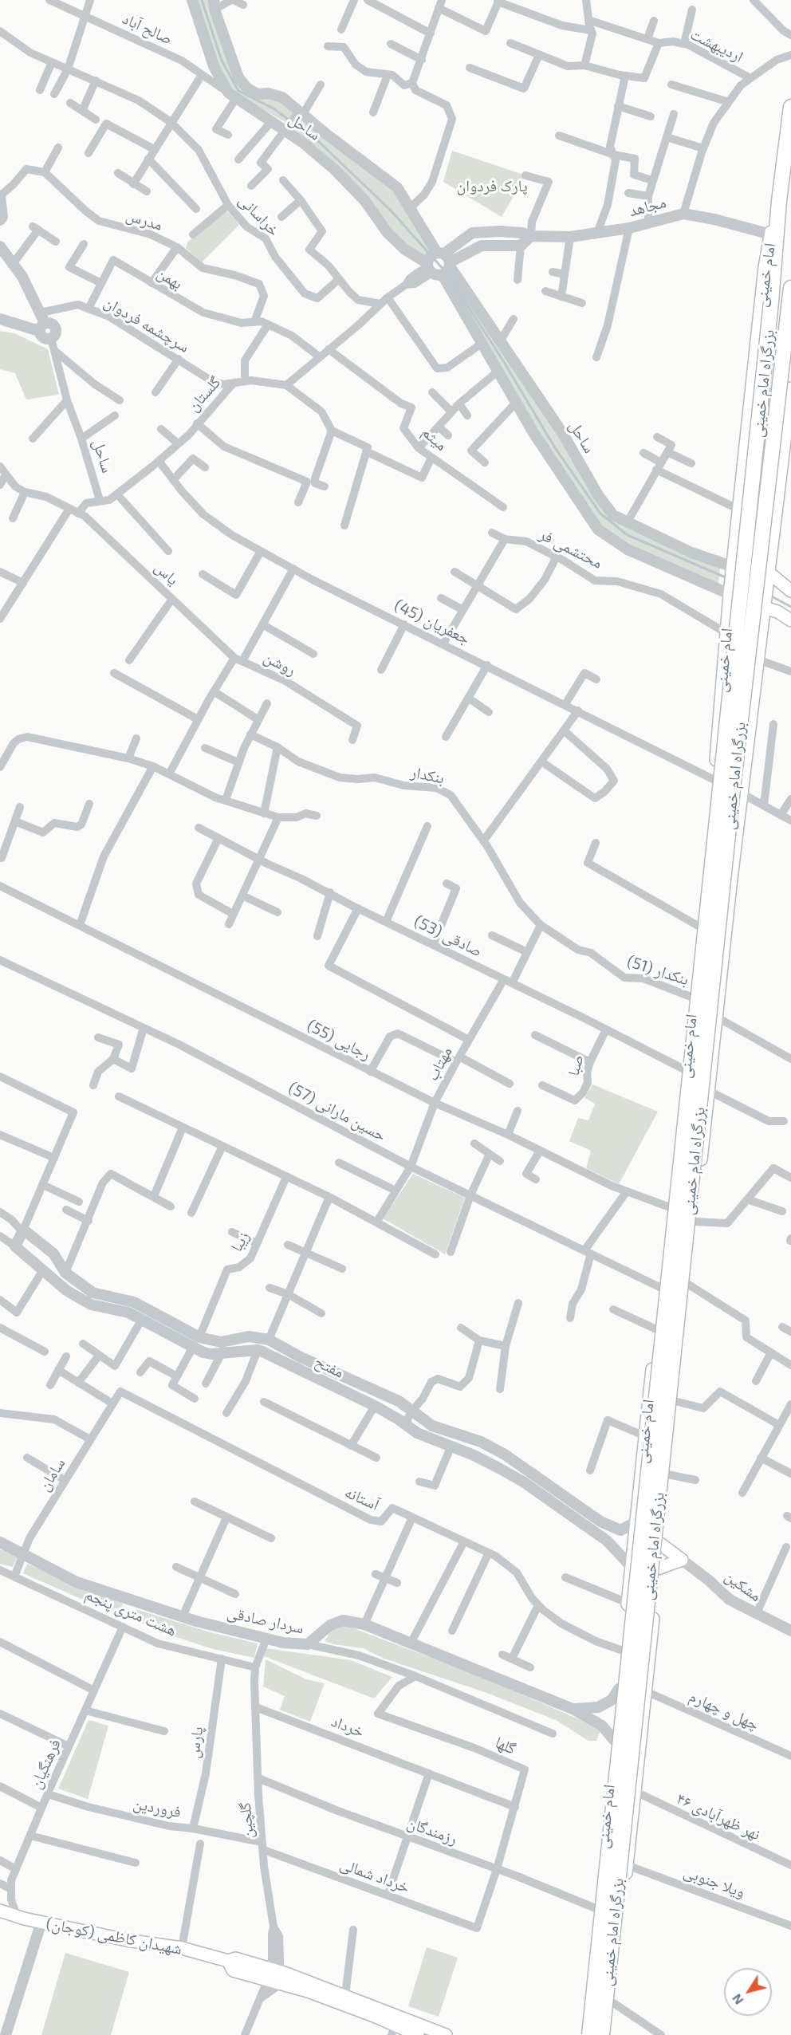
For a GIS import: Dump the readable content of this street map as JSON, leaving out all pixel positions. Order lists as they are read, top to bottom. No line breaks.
{"streets":{"highway":["بزرگراه امام خمینی"],"main road":["امام خمینی","شهیدان کاظمی (کوجان)"],"street":["صالح آباد","اردیبهشت","ساحل","مجاهد","خراسانی","مدرس","بهمن","سرچشمه فردوان","گلستان","میثم","محتشمی فر","یاس","جعفریان (45)","روشن","بنکدار","صادقی (53)","بنکدار (51)","رجایی (55)","مهتاب","صبا","حسین مارانی (57)","زیبا","مفتح","سامان","آستانه","مشکین","هشت متری پنجم","سردار صادقی","چهل و چهارم","خرداد","پارس","گلها","فرهنگیان","فروردین","نهر ظهرآبادی ۴۶","گلچین","رزمندگان","خرداد شمالی","ویلا جنوبی"]},"crossings":[["صالح آباد","ساحل"],["ساحل","مجاهد"],["ساحل","امام خمینی"],["ساحل","گلستان"],["مجاهد","امام خمینی"],["مدرس","بهمن"],["امام خمینی","بزرگراه امام خمینی"],["امام خمینی","محتشمی فر"],["امام خمینی","جعفریان (45)"],["امام خمینی","صادقی (53)"],["امام خمینی","بنکدار (51)"],["امام خمینی","رجایی (55)"],["امام خمینی","حسین مارانی (57)"],["امام خمینی","مفتح"],["امام خمینی","آستانه"],["امام خمینی","سردار صادقی"],["امام خمینی","چهل و چهارم"],["امام خمینی","نهر ظهرآبادی ۴۶"],["امام خمینی","رزمندگان"],["امام خمینی","ویلا جنوبی"],["بهمن","سرچشمه فردوان"],["سرچشمه فردوان","گلستان"],["گلستان","یاس"],["گلستان","جعفریان (45)"],["یاس","روشن"],["جعفریان (45)","روشن"],["بنکدار","بنکدار (51)"],["بنکدار","مهتاب"],["صادقی (53)","مهتاب"],["صادقی (53)","صبا"],["بنکدار (51)","مهتاب"],["رجایی (55)","مهتاب"],["مهتاب","حسین مارانی (57)"],["زیبا","مفتح"],["سامان","آستانه"],["سامان","هشت متری پنجم"],["سامان","سردار صادقی"],["هشت متری پنجم","پارس"],["هشت متری پنجم","فرهنگیان"],["هشت متری پنجم","گلچین"],["خرداد","گلها"],["خرداد","گلچین"],["پارس","فروردین"],["گلها","رزمندگان"],["گلها","خرداد شمالی"],["فرهنگیان","فروردین"],["فرهنگیان","شهیدان کاظمی (کوجان)"],["فروردین","گلچین"],["فروردین","خرداد شمالی"],["گلچین","رزمندگان"],["گلچین","خرداد شمالی"],["گلچین","شهیدان کاظمی (کوجان)"]],"parks":["پارک فردوان"],"north":"bottom left"}
